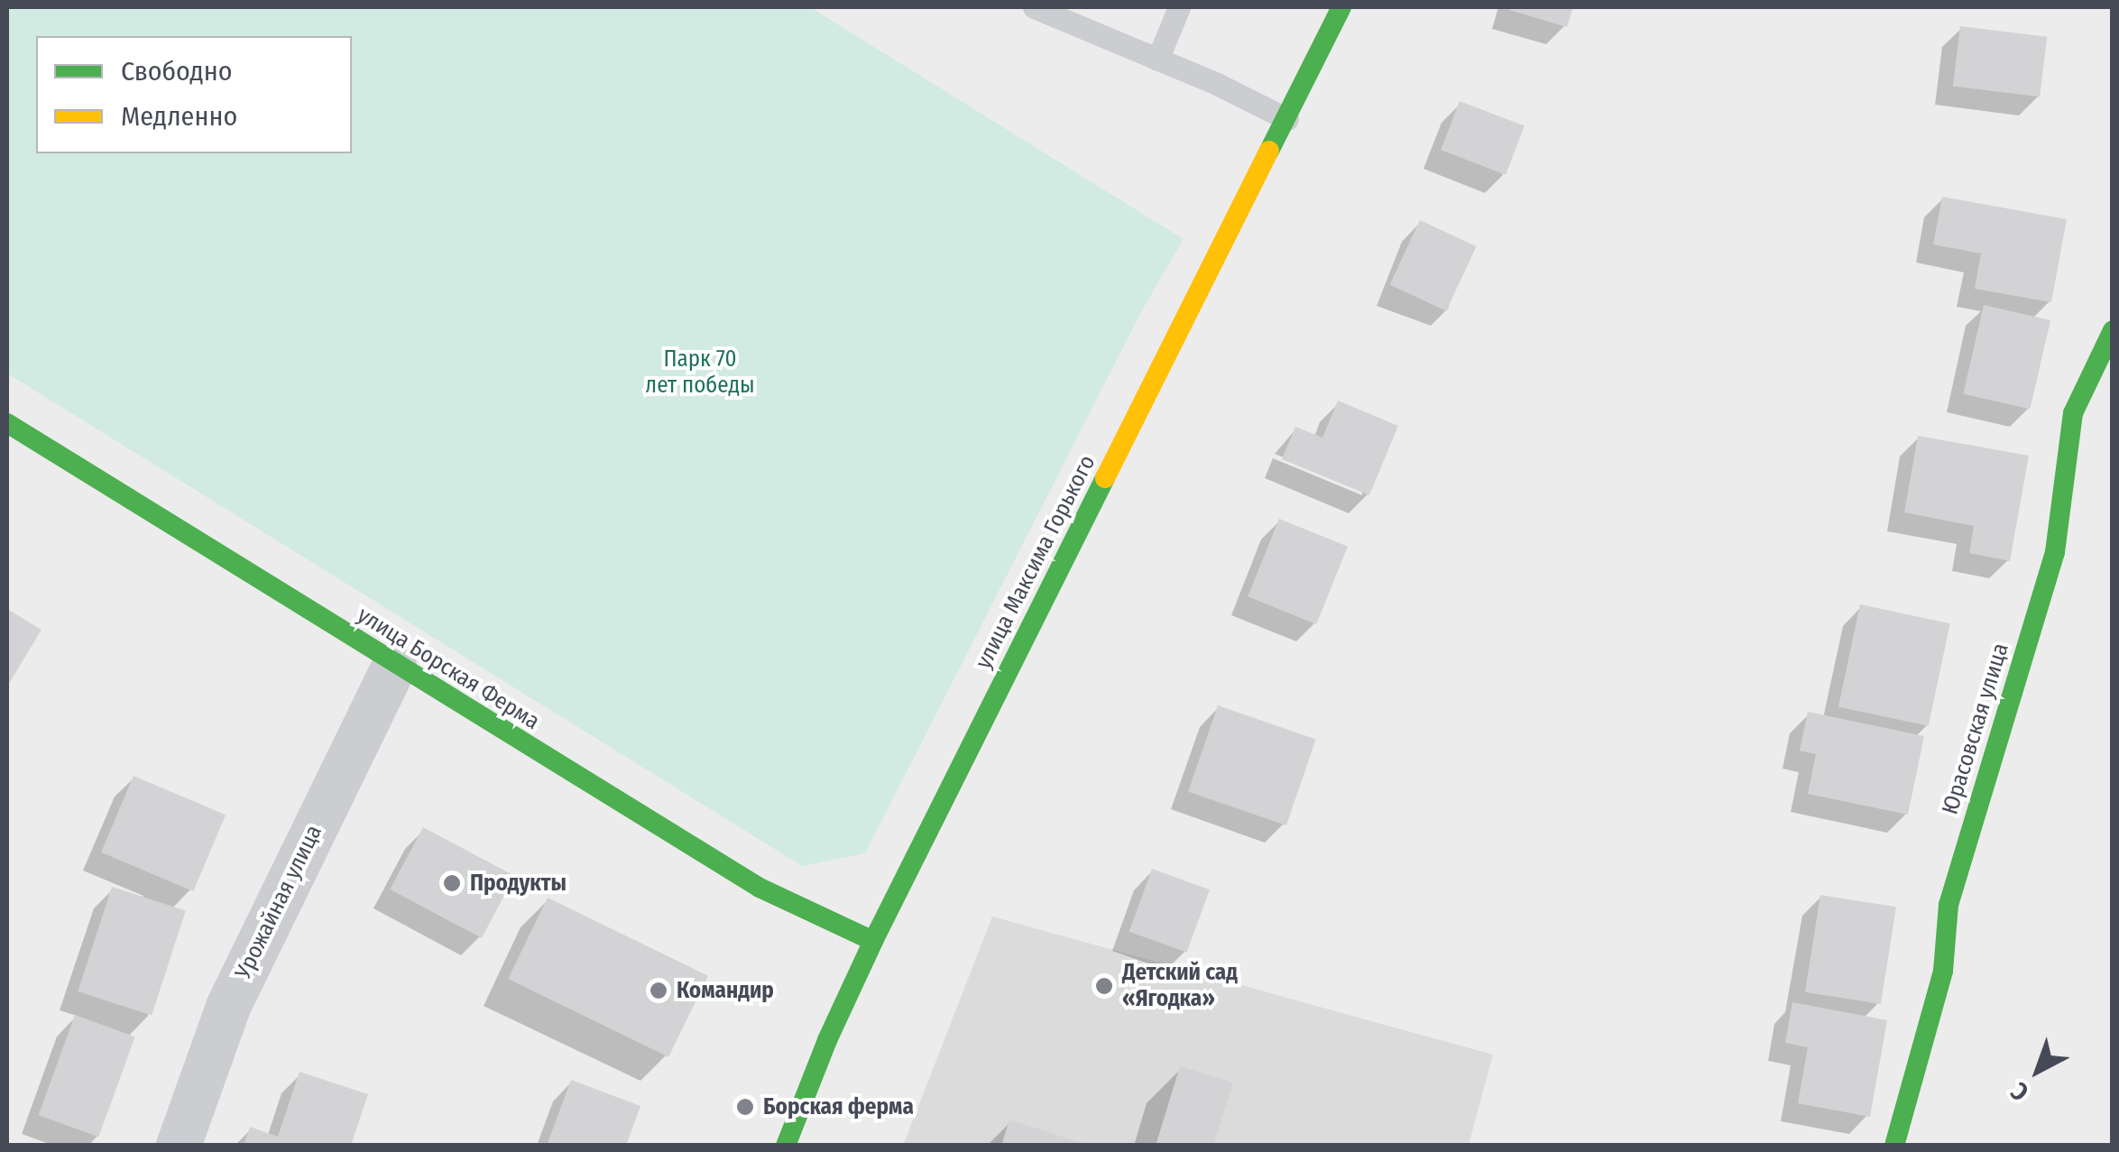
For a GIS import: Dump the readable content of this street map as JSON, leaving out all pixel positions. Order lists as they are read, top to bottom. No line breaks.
{"streets":{"street":["улица Максима Горького","улица Борская Ферма","Юрасовская улица","Урожайная улица"]},"crossings":[["улица Максима Горького","улица Борская Ферма"],["улица Борская Ферма","Урожайная улица"]],"parks":["Парк 70 лет победы"],"places":["Продукты","Детский сад «Ягодка»","Командир","Борская ферма"],"legend":["Свободно","Медленно"],"north":"bottom left"}
